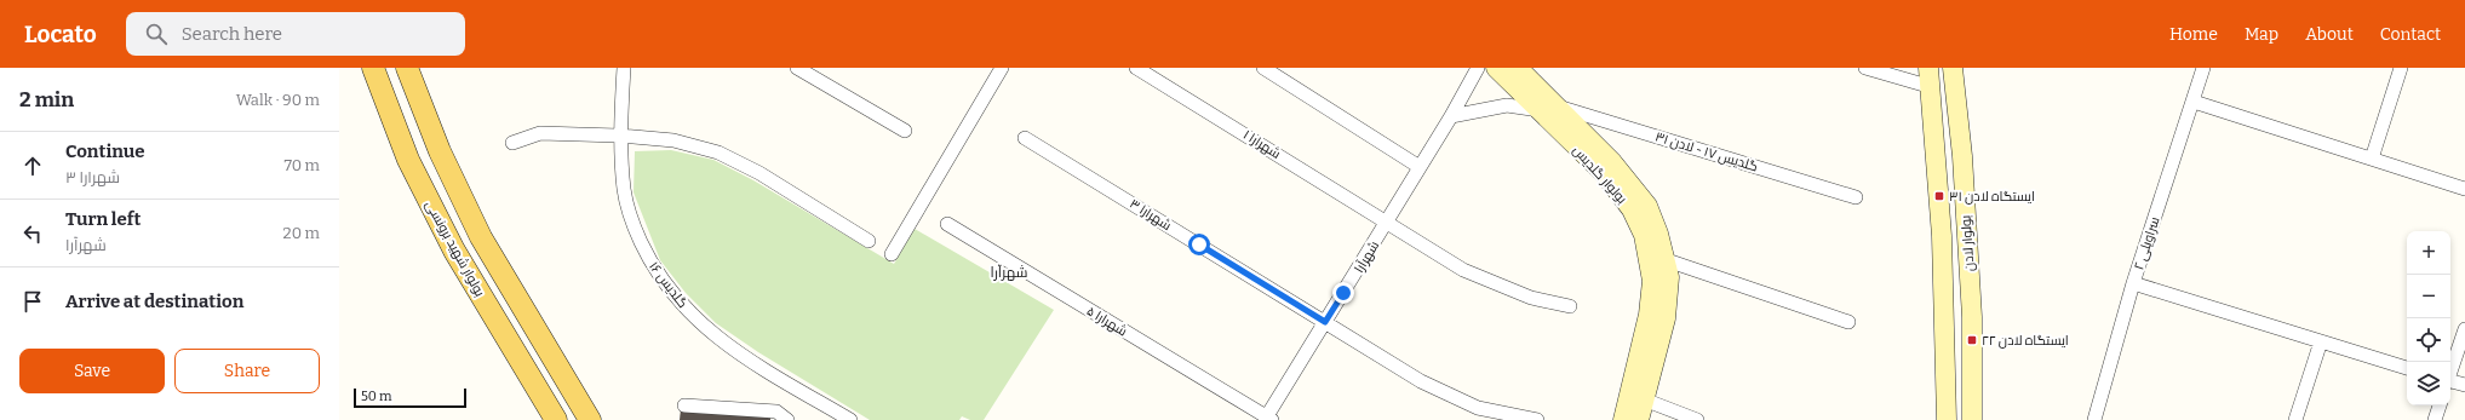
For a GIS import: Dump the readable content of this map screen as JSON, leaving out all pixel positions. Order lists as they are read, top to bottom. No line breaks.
{"streets":{"main road":["بولوار شهید برونسی"],"street":["شهرارا ۱","گلدیس ۱۷ - لادن ۳۱","بولوار گلدیس","شهرارا ۳","بولوار لادن","سراویلی ۲","شهرآرا","گلدیس ۱۶","شهرارا ۵"]},"crossings":[["شهرارا ۱","شهرآرا"],["گلدیس ۱۷ - لادن ۳۱","بولوار گلدیس"],["گلدیس ۱۷ - لادن ۳۱","شهرآرا"],["شهرارا ۳","شهرآرا"],["شهرآرا","شهرارا ۵"]],"districts":["شهرآرا"],"places":{"transit":["ایستگاه لادن ۳۱","ایستگاه لادن ۲۲"]},"scale_bar":"50 m","page":{"header":"Locato","search":"Search here","nav":["Home","Map","About","Contact"],"heading":["2 min","Walk · 90 m"],"list":[["Continue","شهرارا ۳","70 m"],["Turn left","شهرآرا","20 m"],"Arrive at destination"],"map_buttons":["+","−"],"buttons":["Save","Share"],"scale":"50 m"}}
